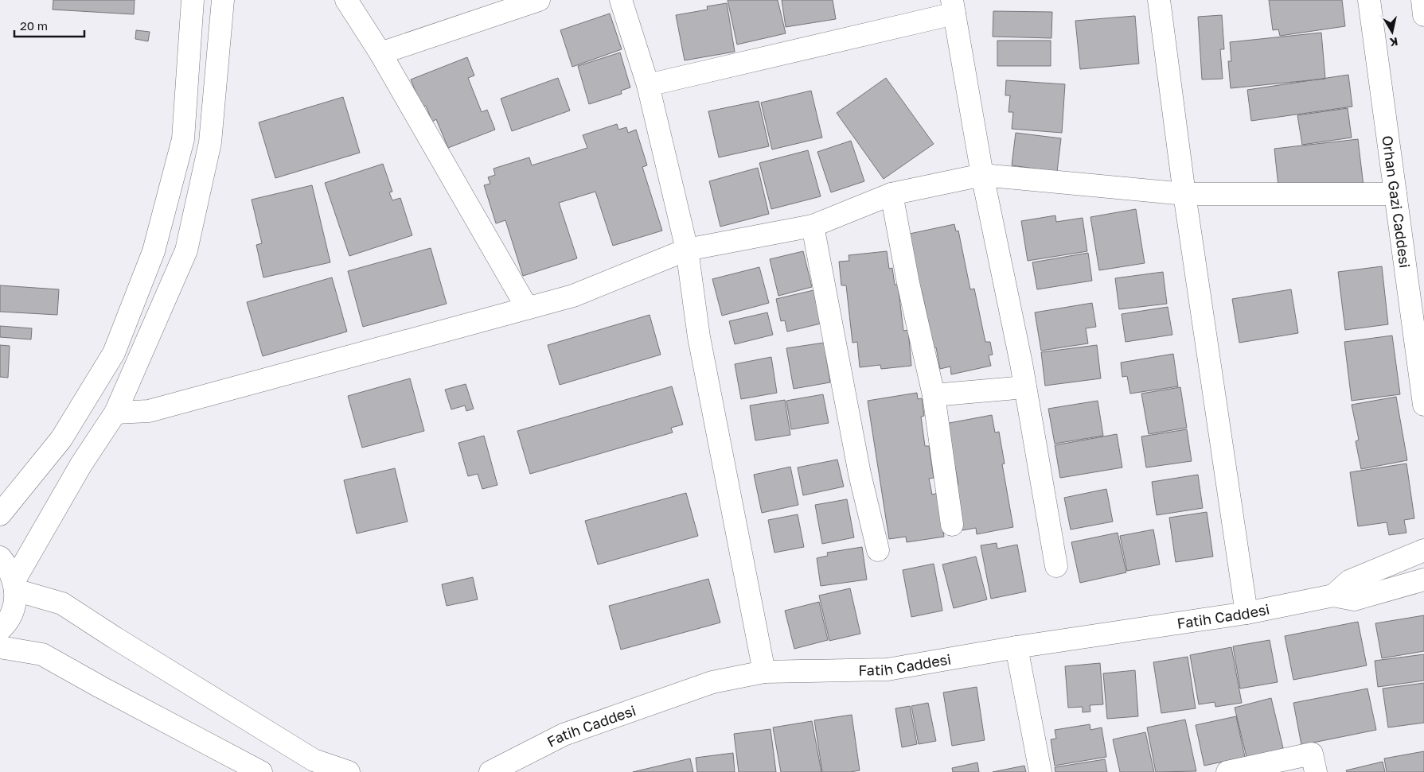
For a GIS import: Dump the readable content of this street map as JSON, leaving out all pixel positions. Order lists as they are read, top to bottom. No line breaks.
{"streets":{"street":["Orhan Gazi Caddesi","Fatih Caddesi"]},"scale_bar":"20 m","north":"bottom"}
